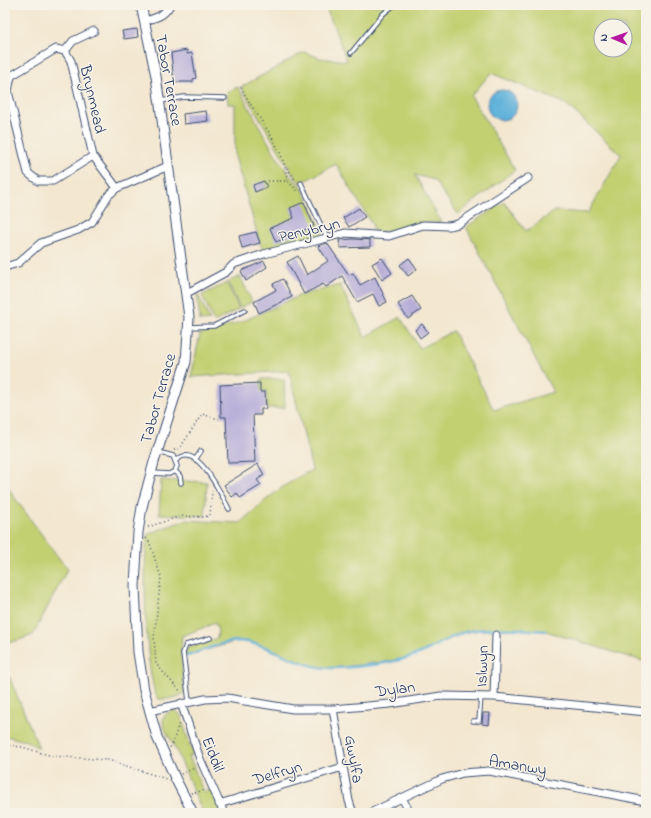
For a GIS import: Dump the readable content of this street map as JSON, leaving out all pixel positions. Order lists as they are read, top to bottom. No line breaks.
{"streets":{"main road":["Tabor Terrace"],"street":["Brynmead","Penybryn","Islwyn","Dylan","Eiddil","Gwylfa","Amanwy","Delfryn"]},"crossings":[["Tabor Terrace","Penybryn"],["Tabor Terrace","Dylan"],["Islwyn","Dylan"],["Dylan","Eiddil"],["Dylan","Gwylfa"],["Eiddil","Delfryn"],["Gwylfa","Delfryn"]],"north":"left"}
